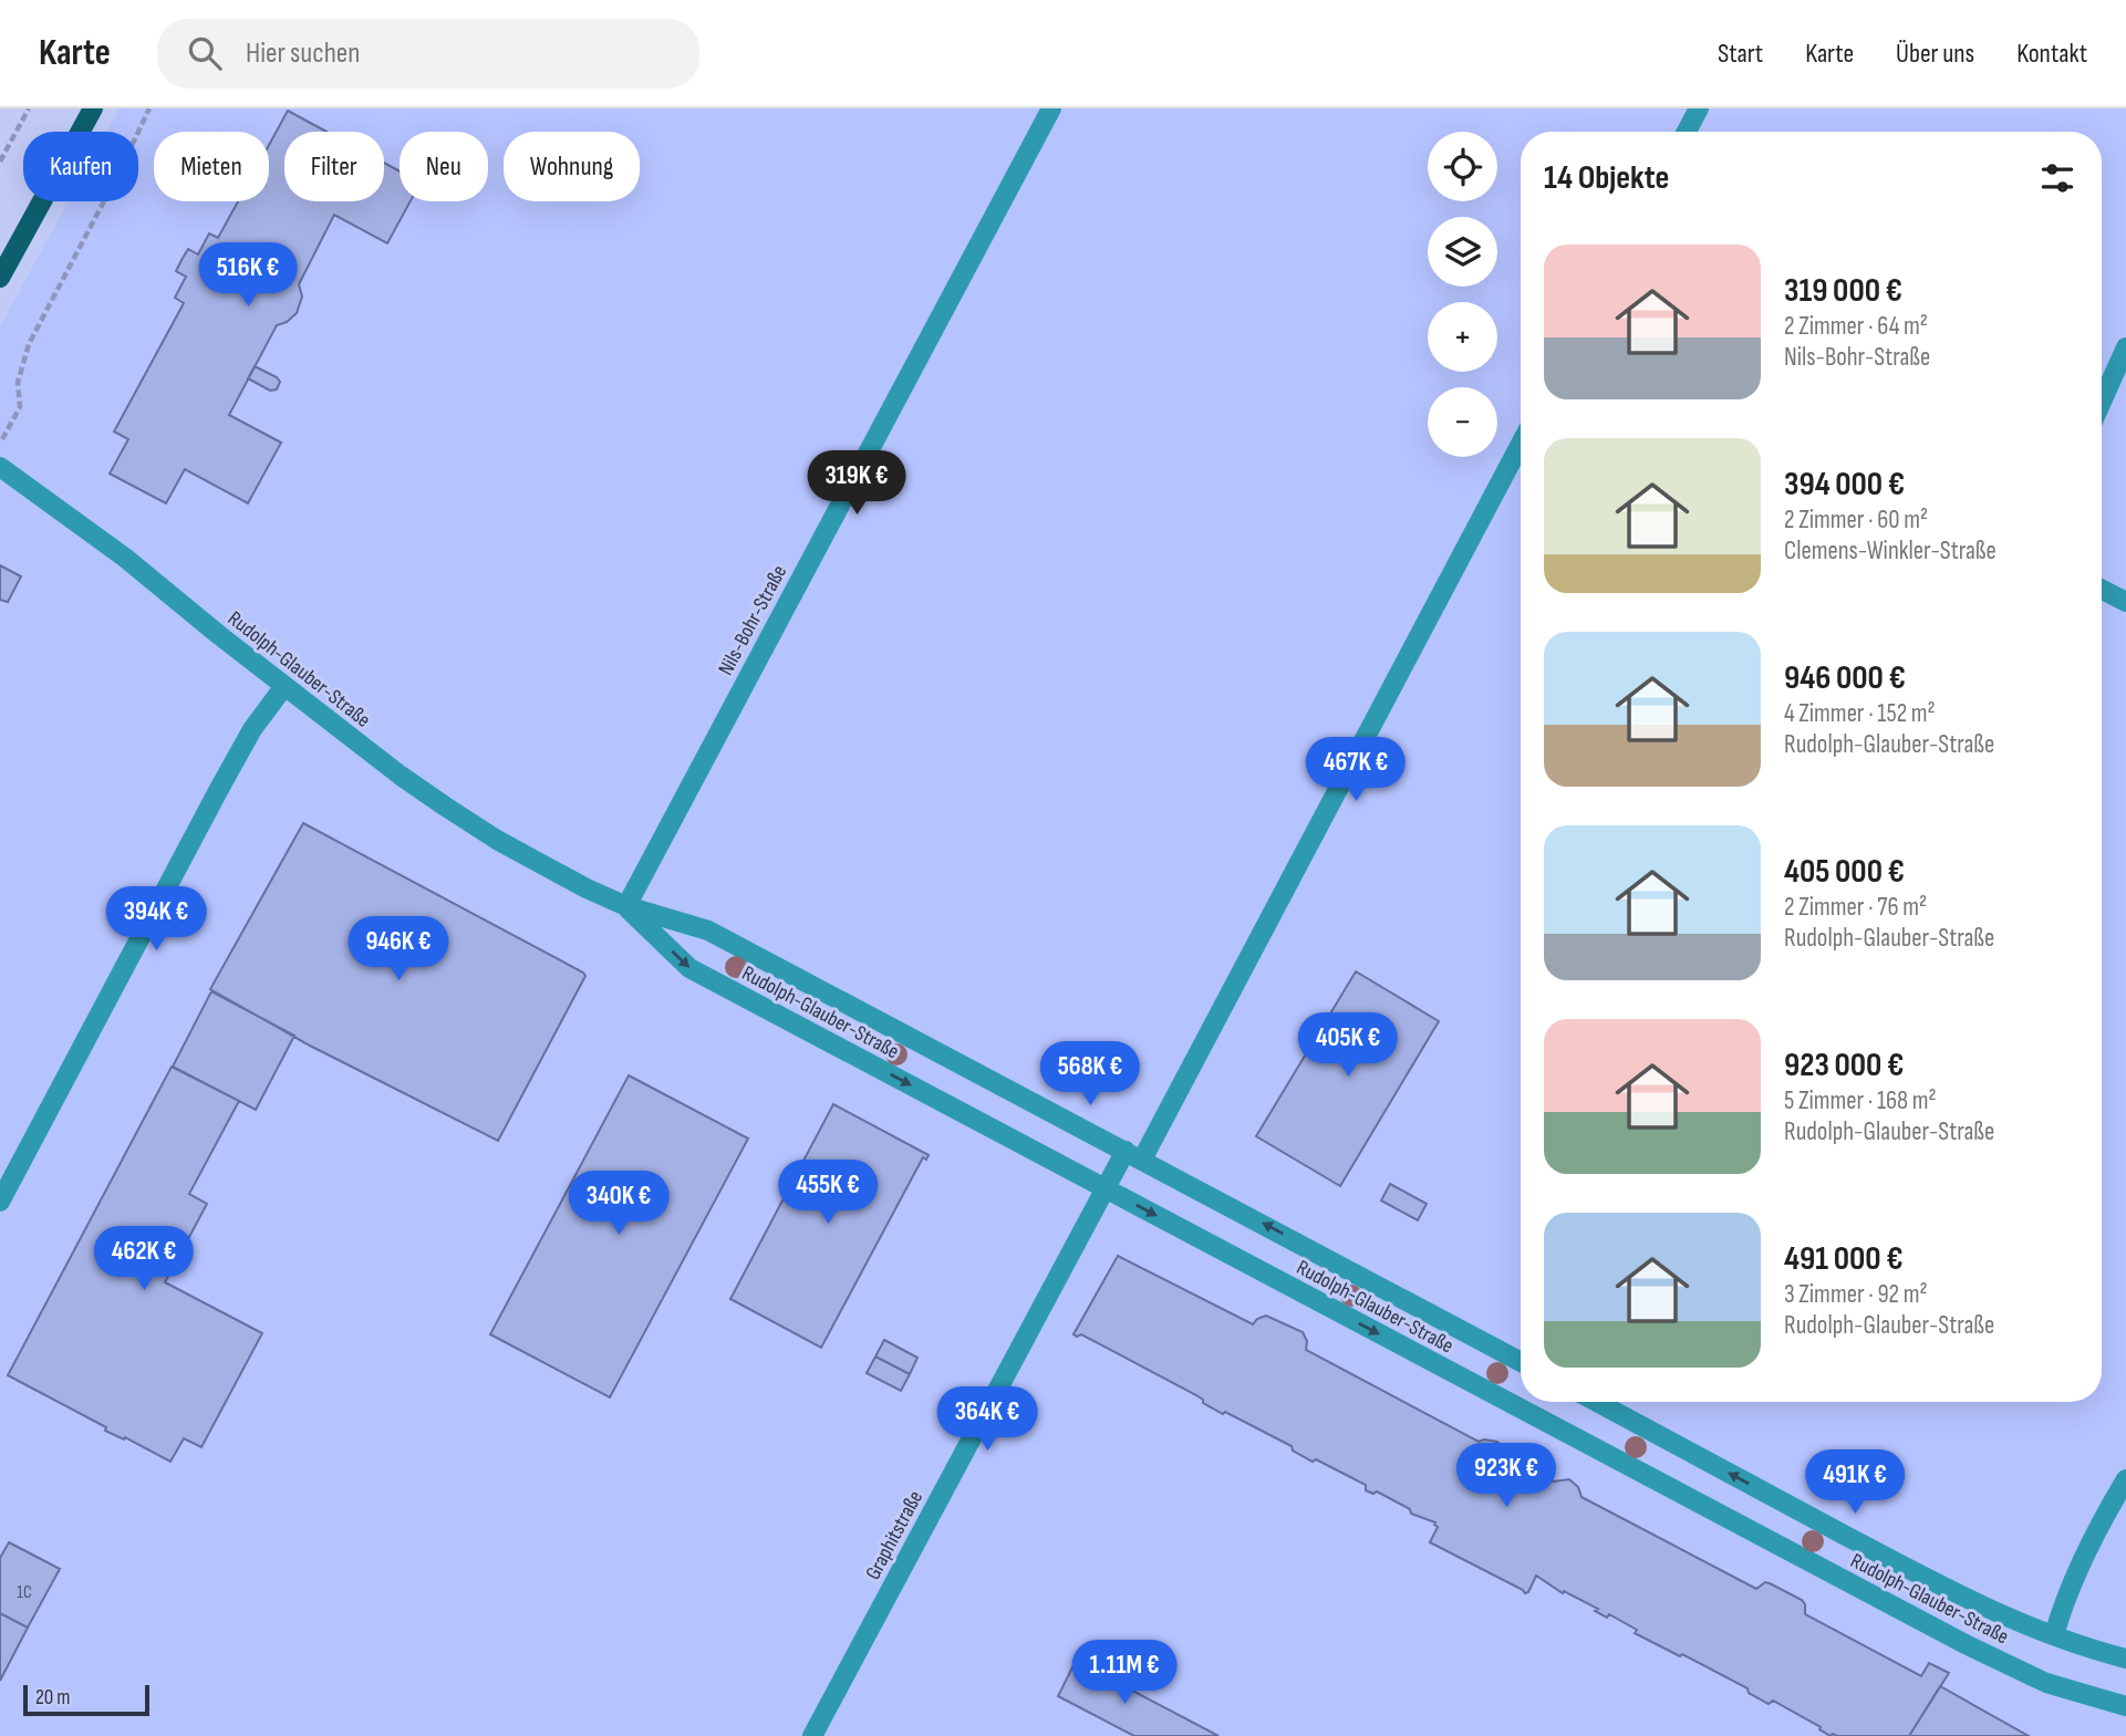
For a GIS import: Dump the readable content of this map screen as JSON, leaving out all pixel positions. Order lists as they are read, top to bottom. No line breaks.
{"streets":{"street":["Nils-Bohr-Straße","Rudolph-Glauber-Straße","Graphitstraße"]},"crossings":[["Nils-Bohr-Straße","Rudolph-Glauber-Straße"],["Rudolph-Glauber-Straße","Graphitstraße"]],"house_numbers":["1C"],"scale_bar":"20 m","page":{"header":"Karte","search":"Hier suchen","nav":["Start","Karte","Über uns","Kontakt"],"map_buttons":["+","−"],"chip":["Kaufen","Mieten","Filter","Neu","Wohnung"],"heading":"14 Objekte","list":[{"name":"319 000 €","note":"2 Zimmer · 64 m² · Nils-Bohr-Straße"},{"name":"394 000 €","note":"2 Zimmer · 60 m² · Clemens-Winkler-Straße"},{"name":"946 000 €","note":"4 Zimmer · 152 m² · Rudolph-Glauber-Straße"},{"name":"405 000 €","note":"2 Zimmer · 76 m² · Rudolph-Glauber-Straße"},{"name":"923 000 €","note":"5 Zimmer · 168 m² · Rudolph-Glauber-Straße"},{"name":"491 000 €","note":"3 Zimmer · 92 m² · Rudolph-Glauber-Straße"}],"price":["516K €","319K €","467K €","394K €","946K €","405K €","568K €","455K €","340K €","462K €","364K €","923K €","491K €","1.11M €"],"scale":"20 m"}}
